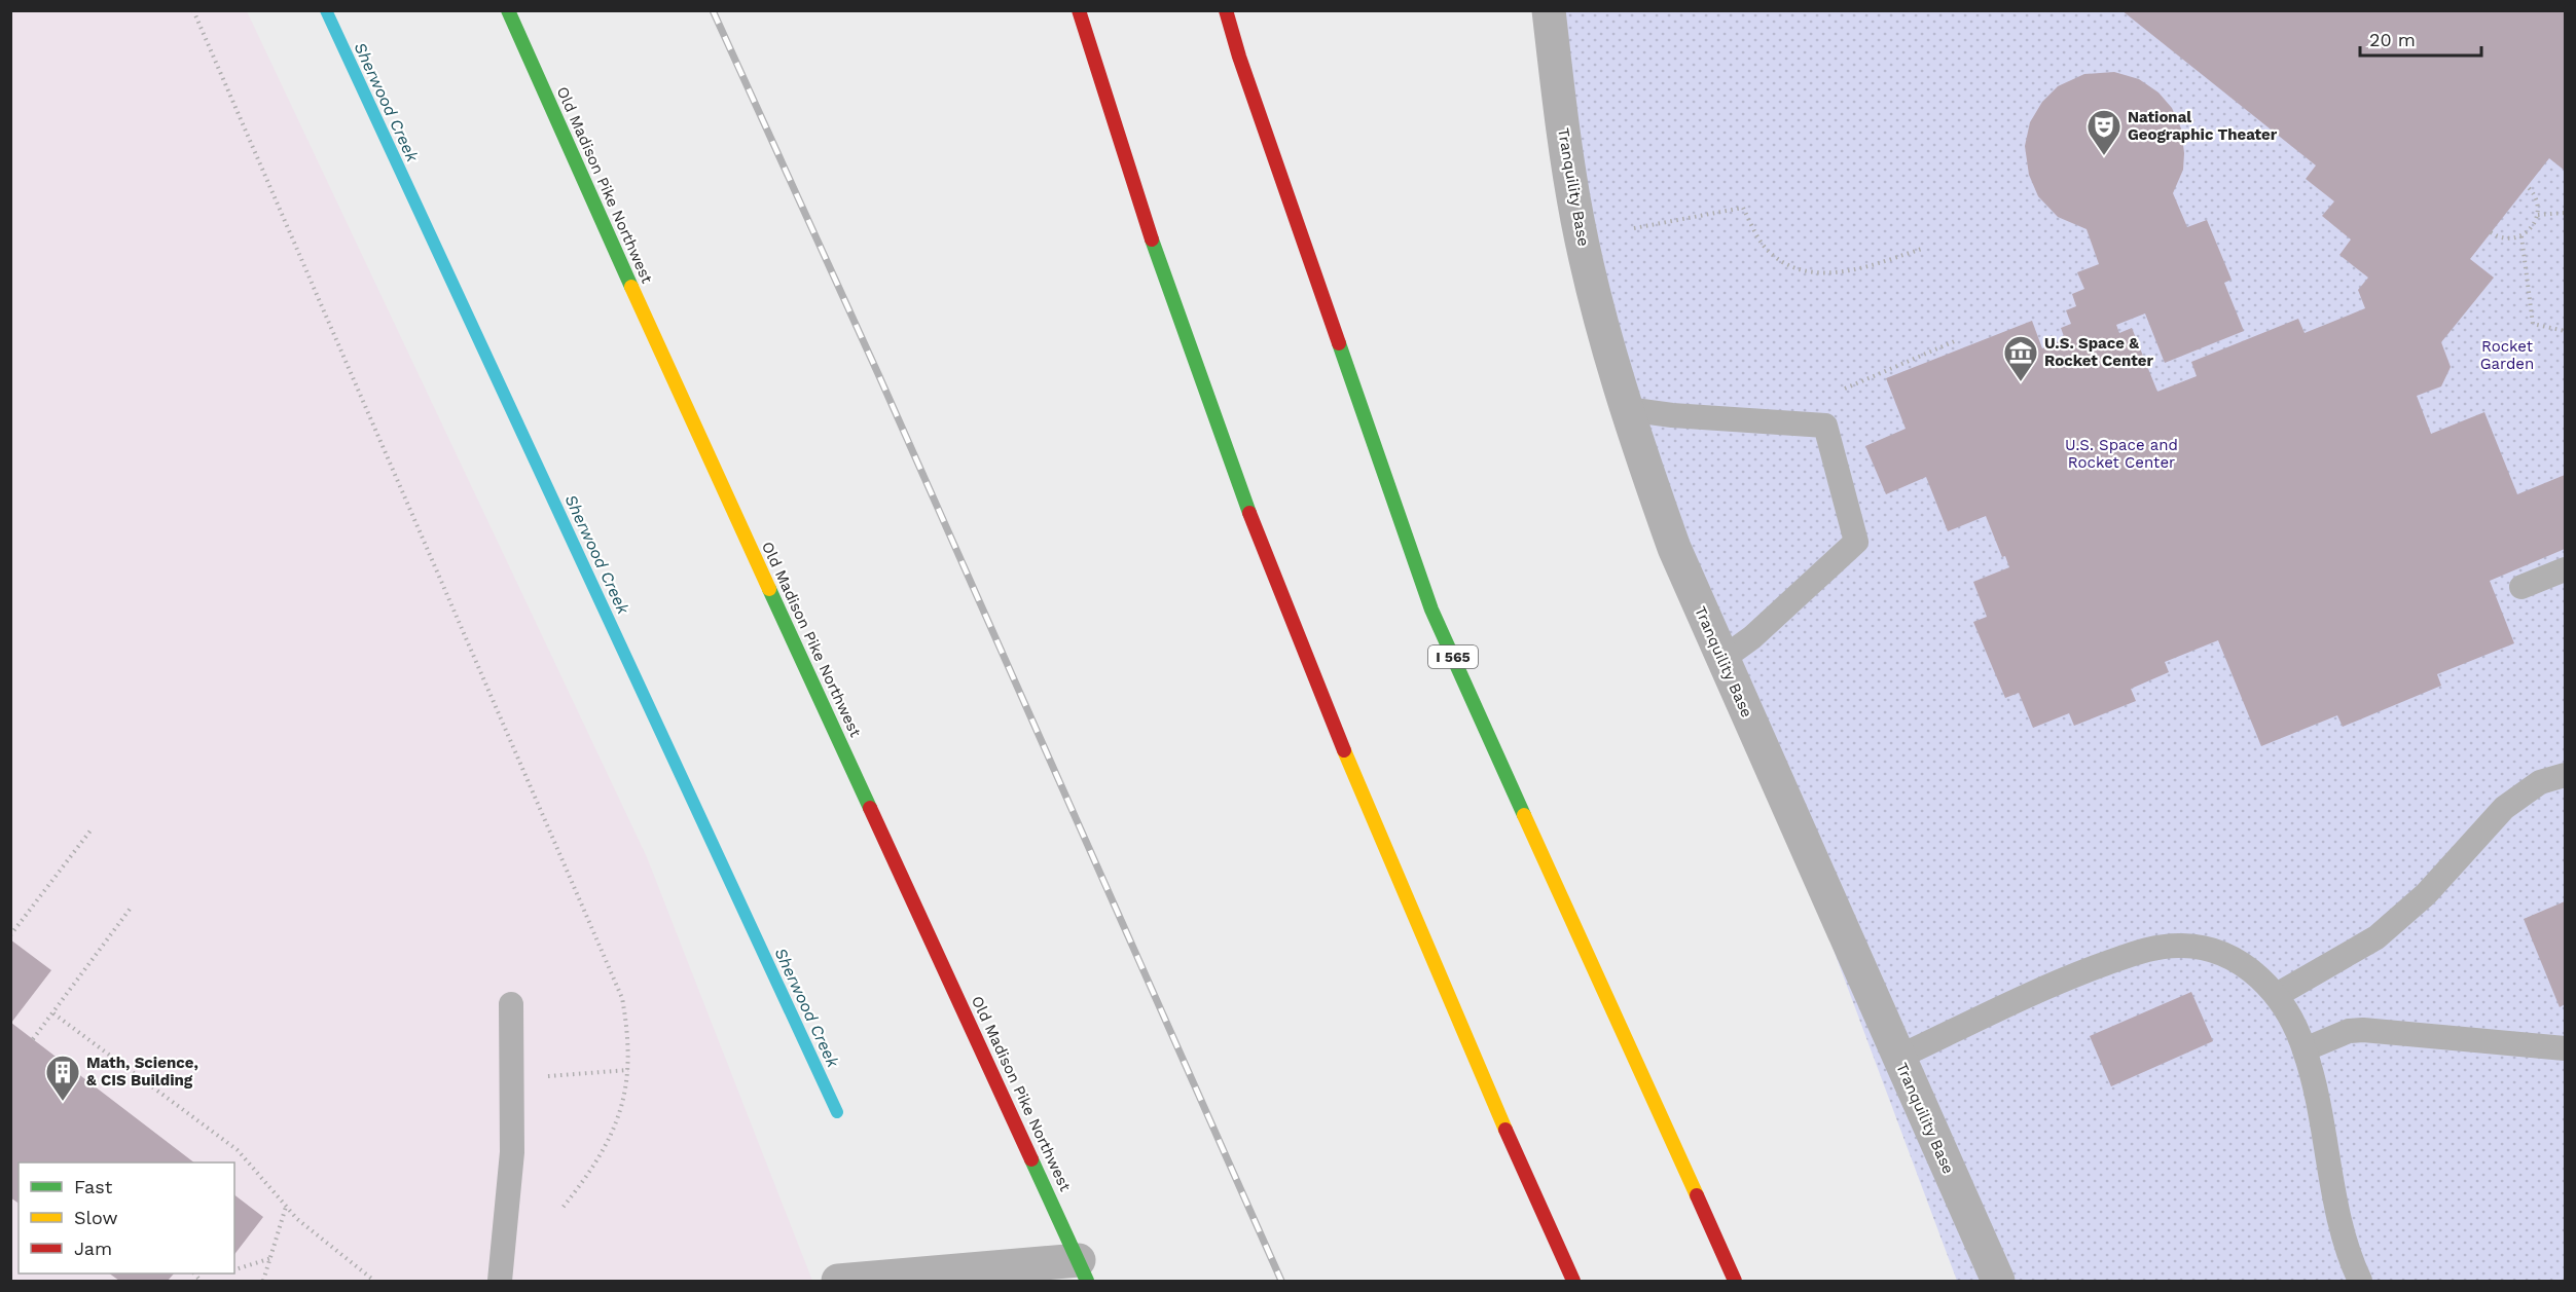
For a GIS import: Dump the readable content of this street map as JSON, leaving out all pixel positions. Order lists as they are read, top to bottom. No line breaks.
{"streets":{"main road":["Old Madison Pike Northwest","I 565"],"street":["Tranquility Base"]},"water":["Sherwood Creek"],"parks":["Rocket Garden","U.S. Space and Rocket Center"],"places":{"theatre":["National Geographic Theater"],"museum":["U.S. Space & Rocket Center"],"building":["Math, Science, & CIS Building"]},"legend":["Fast","Slow","Jam"],"scale_bar":"20 m"}
